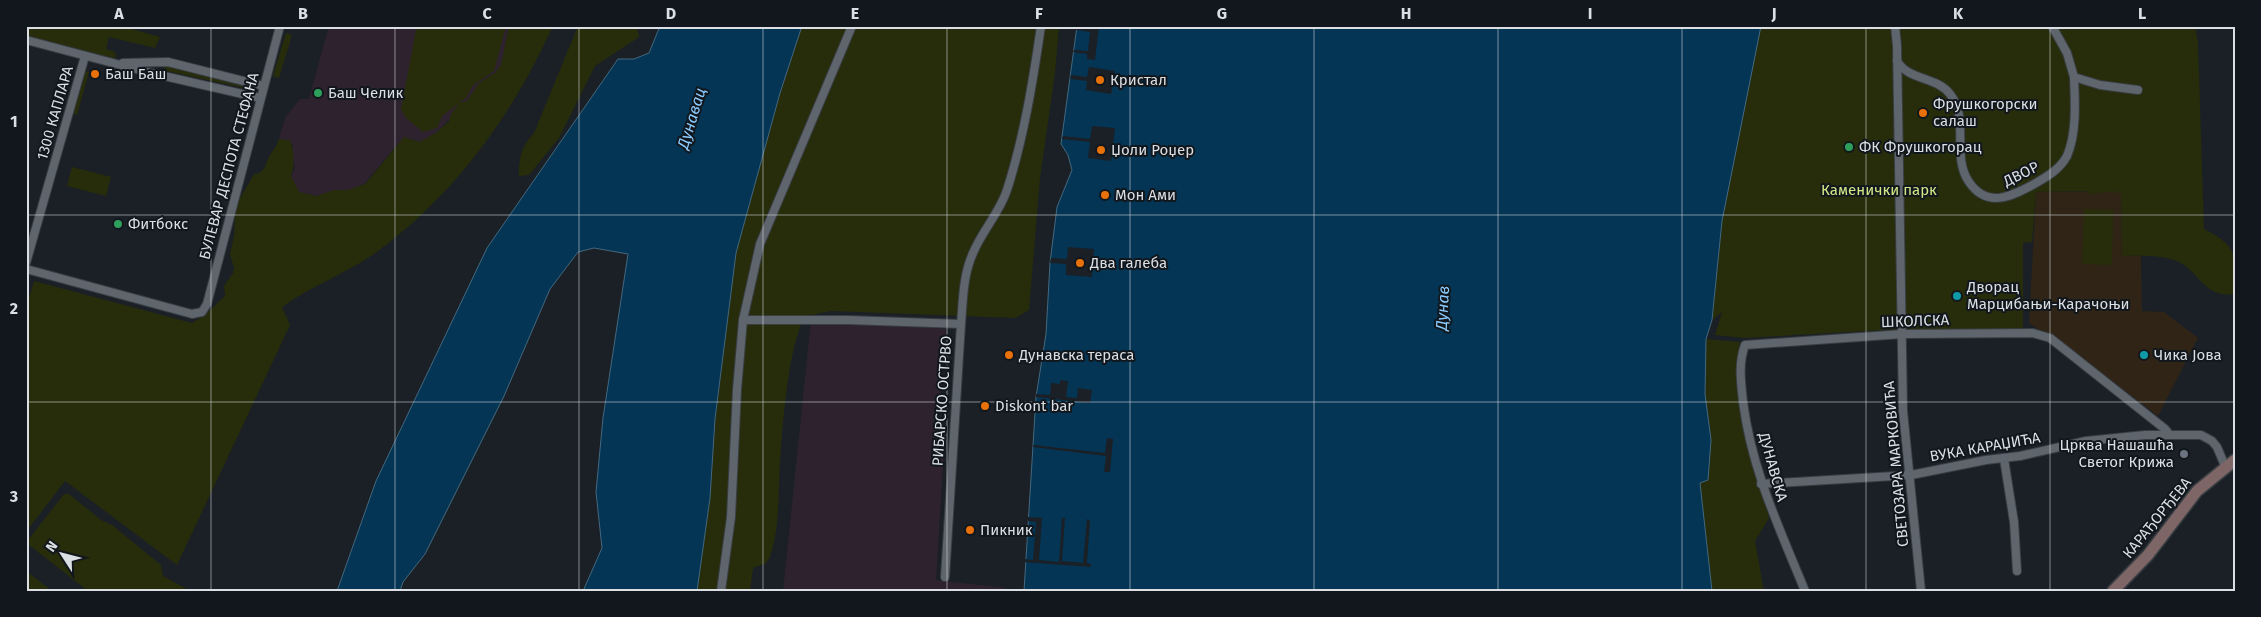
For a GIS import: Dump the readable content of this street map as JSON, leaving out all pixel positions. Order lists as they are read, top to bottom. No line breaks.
{"streets":{"main road":["КАРАЂОРЂЕВА"],"street":["1300 КАПЛАРА","БУЛЕВАР ДЕСПОТА СТЕФАНА","ДВОР","ШКОЛСКА","РИБАРСКО ОСТРВО","ВУКА КАРАЏИЋА","СВЕТОЗАРА МАРКОВИЋА","ДУНАВСКА"]},"crossings":[["ШКОЛСКА","ВУКА КАРАЏИЋА"],["ШКОЛСКА","СВЕТОЗАРА МАРКОВИЋА"],["ШКОЛСКА","ДУНАВСКА"],["ВУКА КАРАЏИЋА","СВЕТОЗАРА МАРКОВИЋА"],["ВУКА КАРАЏИЋА","ДУНАВСКА"],["ВУКА КАРАЏИЋА","КАРАЂОРЂЕВА"]],"water":["Дунавац","Дунав"],"parks":["Каменички парк"],"places":["Баш Баш","Кристал","Баш Челик","Фрушкогорски салаш","ФК Фрушкогорац","Џоли Роџер","Мон Ами","Фитбокс","Два галеба","Дворац Марцибањи-Карачоњи","Дунавска тераса","Чика Јова","Diskont bar","Црква Нашашћа Светог Крижа","Пикник"],"north":"top left","grid":{"columns":["A","B","C","D","E","F","G","H","I","J","K","L"],"rows":["1","2","3"]}}
